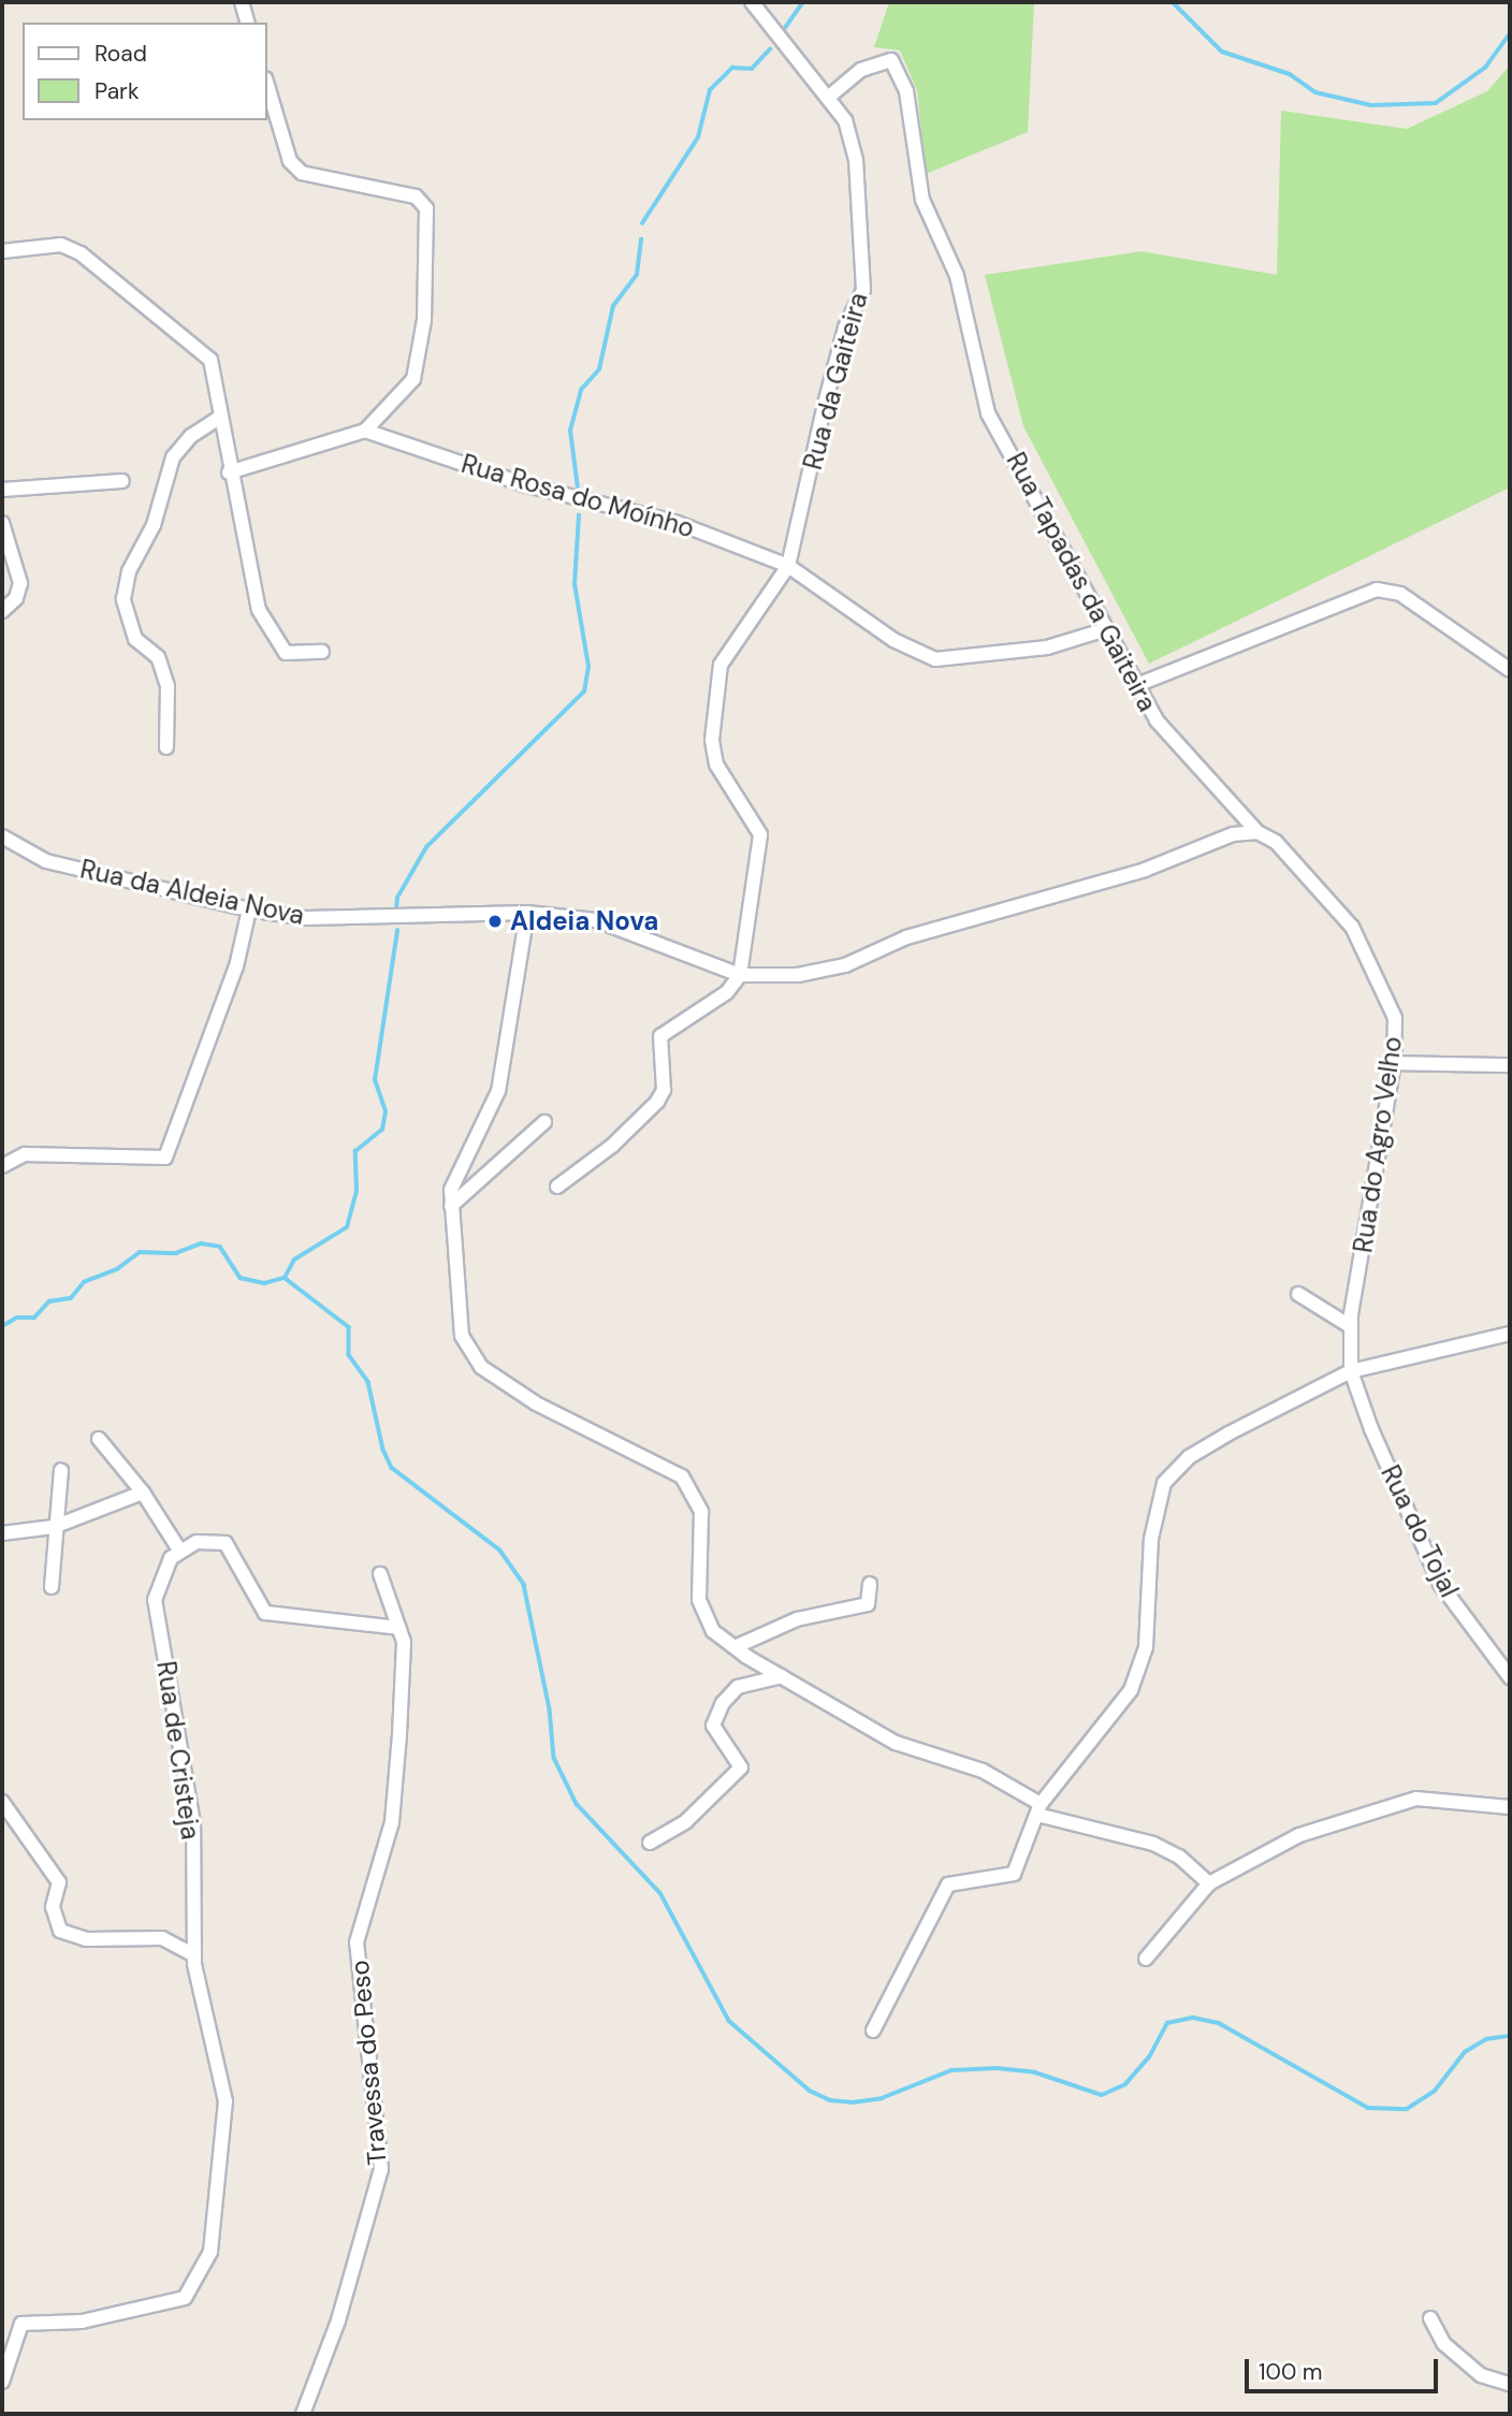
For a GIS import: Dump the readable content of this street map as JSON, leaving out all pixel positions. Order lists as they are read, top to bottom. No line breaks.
{"streets":{"street":["Rua da Gaiteira","Rua Rosa do Moínho","Rua Tapadas da Gaiteira","Rua da Aldeia Nova","Rua do Agro Velho","Rua do Tojal","Rua de Cristeja","Travessa do Peso"]},"crossings":[["Rua da Gaiteira","Rua Rosa do Moínho"],["Rua da Gaiteira","Rua Tapadas da Gaiteira"],["Rua Rosa do Moínho","Rua Tapadas da Gaiteira"],["Rua Tapadas da Gaiteira","Rua da Aldeia Nova"],["Rua Tapadas da Gaiteira","Rua do Agro Velho"],["Rua da Aldeia Nova","Rua do Agro Velho"],["Rua do Agro Velho","Rua do Tojal"]],"places":["Aldeia Nova"],"legend":["Road","Park"],"scale_bar":"100 m"}
